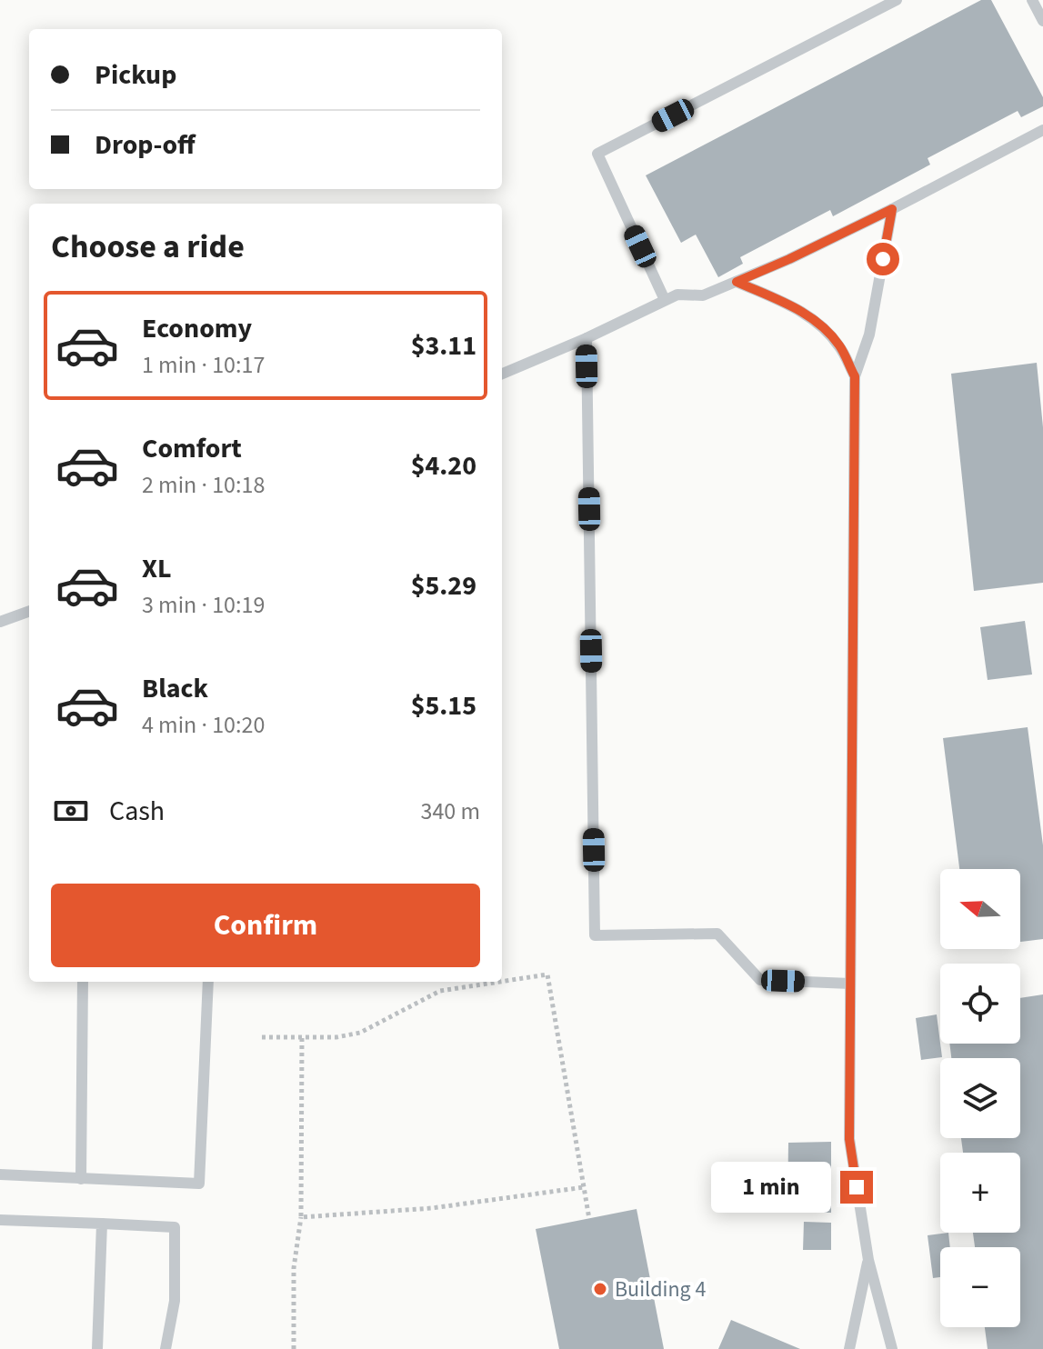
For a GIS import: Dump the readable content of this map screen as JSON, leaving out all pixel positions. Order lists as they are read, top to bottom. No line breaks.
{"places":["Building 4"],"north":"left","page":{"banner":["Pickup","Drop-off"],"heading":"Choose a ride","list":[{"name":"Economy","note":"1 min · 10:17","value":"$3.11"},{"name":"Comfort","note":"2 min · 10:18","value":"$4.20"},{"name":"XL","note":"3 min · 10:19","value":"$5.29"},{"name":"Black","note":"4 min · 10:20","value":"$5.15"}],"pay":["Cash","340 m"],"map_buttons":["+","−"],"buttons":"Confirm","bubble":"1 min"}}
